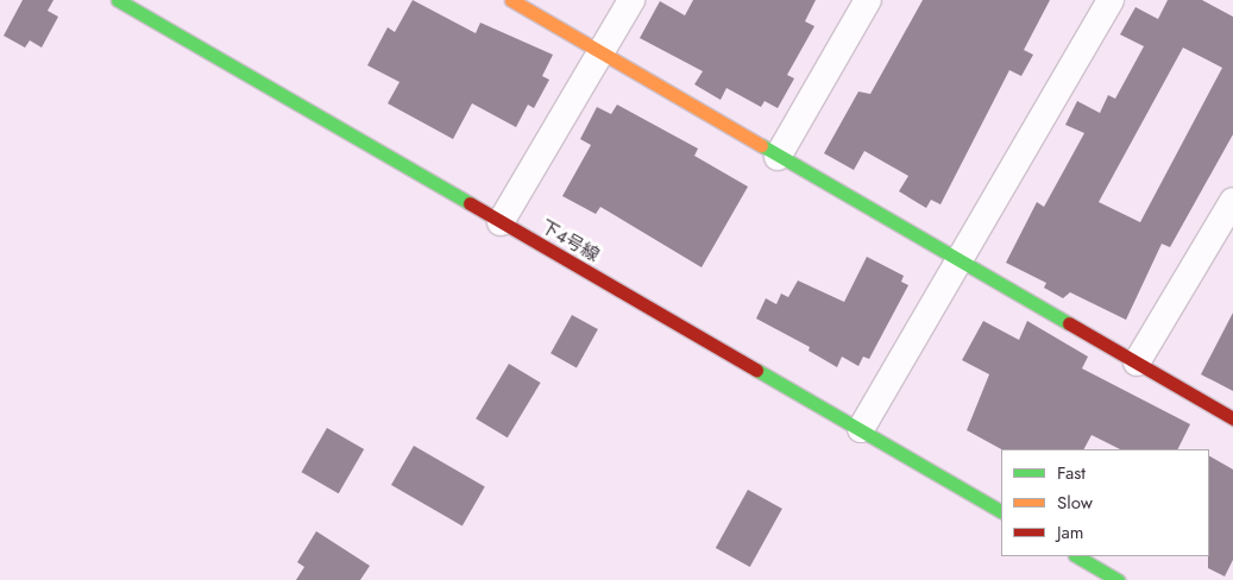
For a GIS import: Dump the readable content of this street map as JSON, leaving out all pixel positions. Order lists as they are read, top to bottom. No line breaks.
{"streets":{"street":["下4号線"]},"legend":["Fast","Slow","Jam"]}
